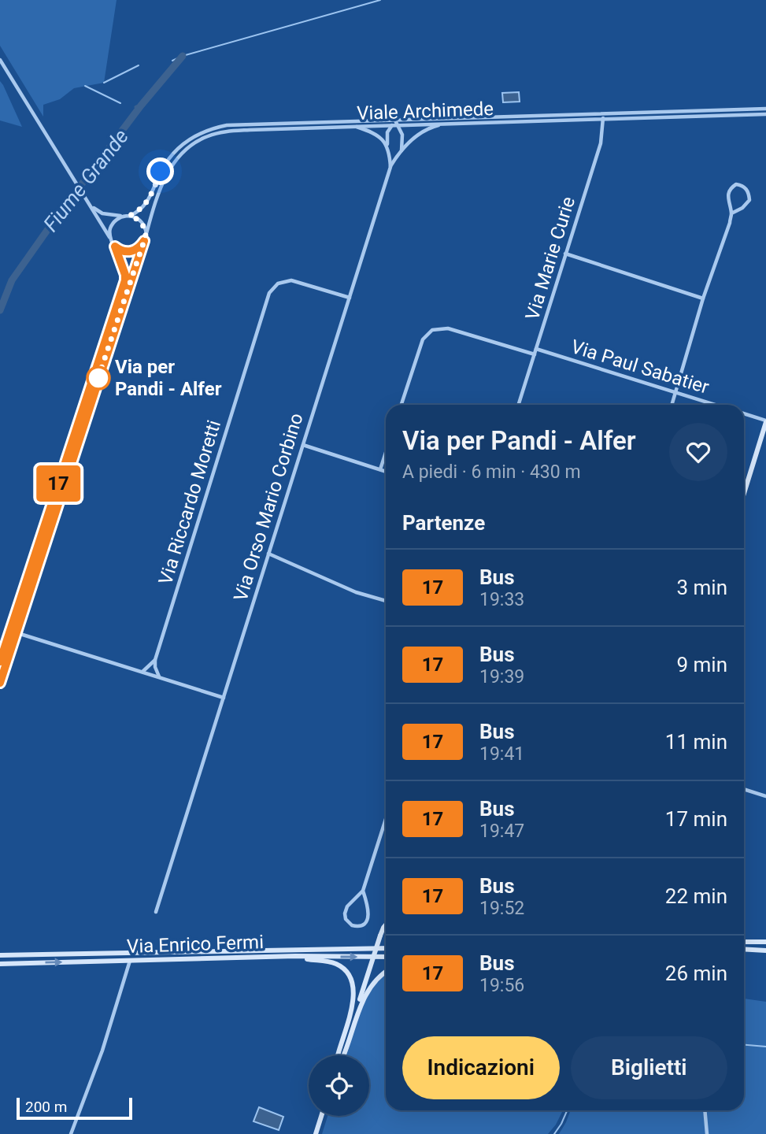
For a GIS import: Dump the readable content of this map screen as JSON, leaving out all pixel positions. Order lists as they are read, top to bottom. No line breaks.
{"streets":{"street":["Viale Archimede","Via Marie Curie","Via Paul Sabatier","Via Riccardo Moretti","Via Orso Mario Corbino","Via Enrico Fermi"]},"crossings":[["Viale Archimede","Via Marie Curie"],["Via Marie Curie","Via Paul Sabatier"],["Via Riccardo Moretti","Via Orso Mario Corbino"]],"water":["Fiume Grande"],"places":["Via per Pandi - Alfer"],"lines":["bus line 17"],"scale_bar":"200 m","page":{"on_map":"17","heading":[["Via per Pandi - Alfer","A piedi · 6 min · 430 m"],"Partenze"],"list":[{"mark":"17","name":"Bus","note":"19:33","value":"3 min"},{"mark":"17","name":"Bus","note":"19:39","value":"9 min"},{"mark":"17","name":"Bus","note":"19:41","value":"11 min"},{"mark":"17","name":"Bus","note":"19:47","value":"17 min"},{"mark":"17","name":"Bus","note":"19:52","value":"22 min"},{"mark":"17","name":"Bus","note":"19:56","value":"26 min"}],"buttons":["Indicazioni","Biglietti"],"scale":"200 m"}}
